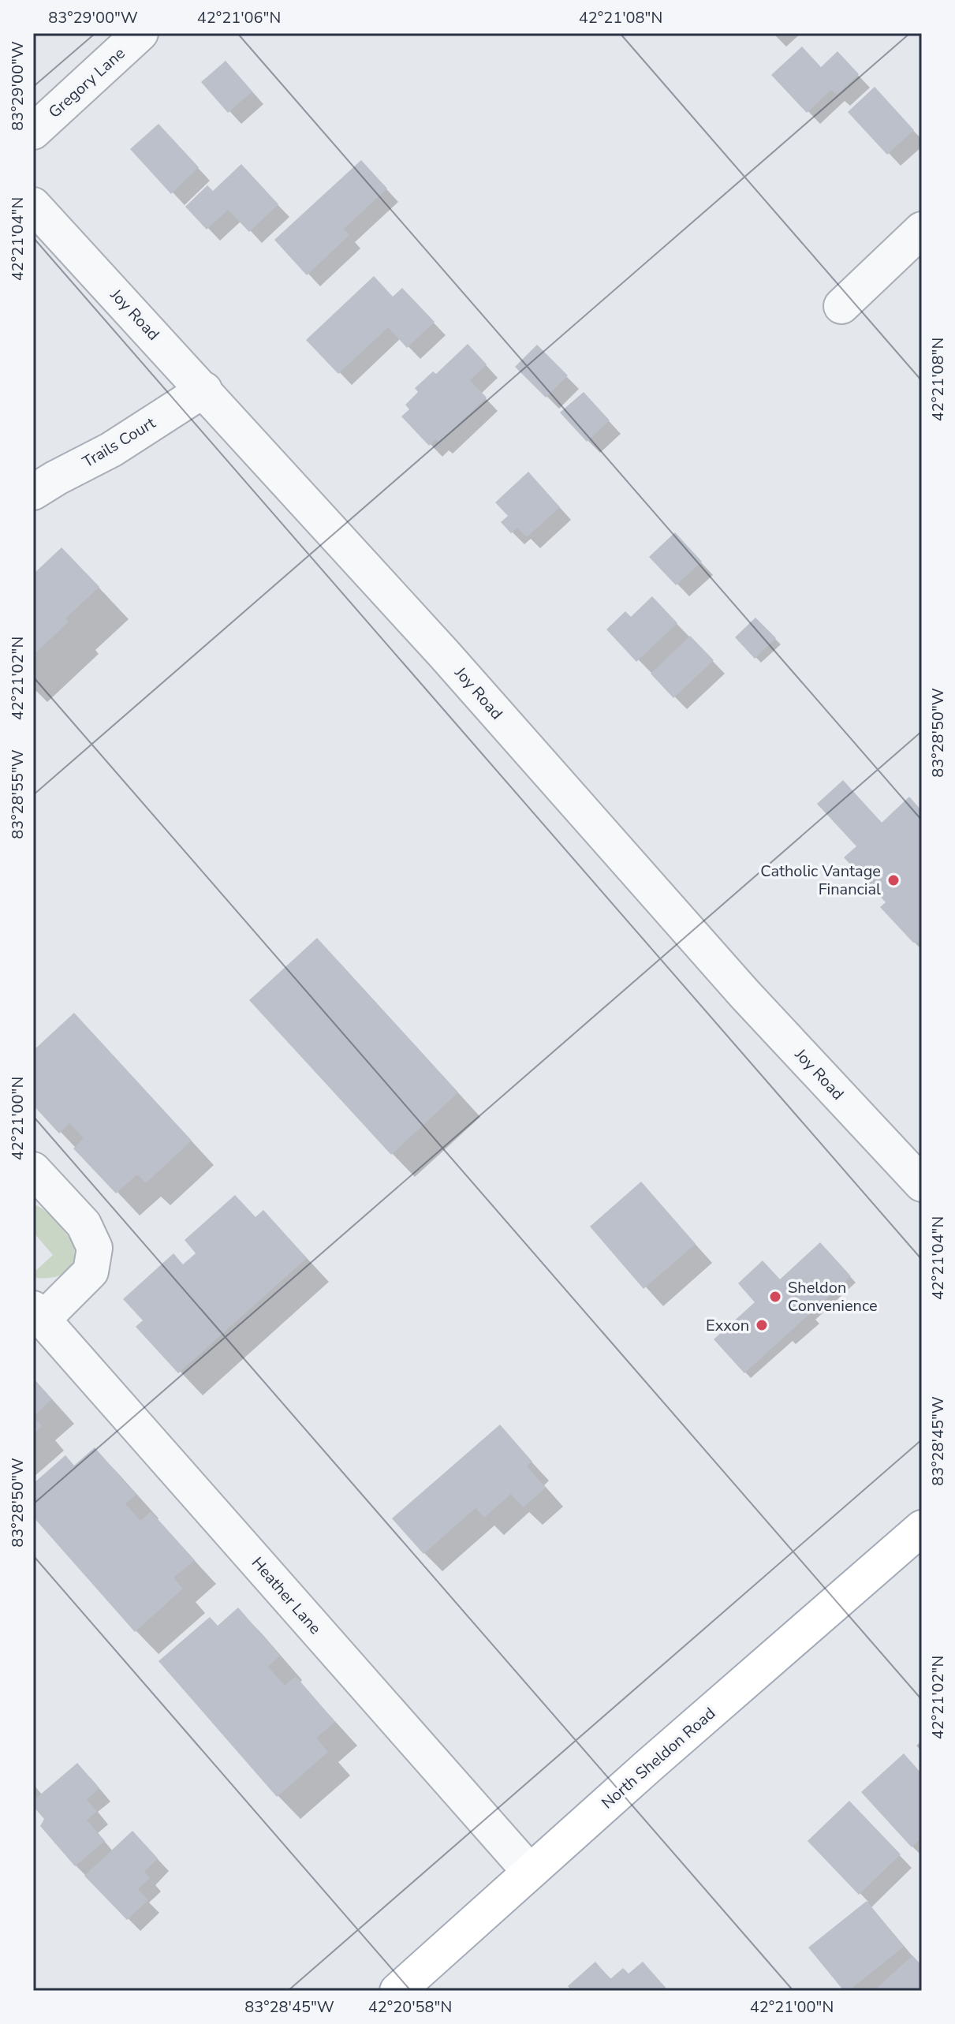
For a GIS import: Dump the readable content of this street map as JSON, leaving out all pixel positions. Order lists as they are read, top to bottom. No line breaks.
{"streets":{"main road":["North Sheldon Road"],"street":["Gregory Lane","Joy Road","Trails Court","Heather Lane"]},"crossings":[["Joy Road","Trails Court"],["Heather Lane","North Sheldon Road"]],"places":["Catholic Vantage Financial","Sheldon Convenience","Exxon"],"coordinates":["83°29'00\"W","42°21'06\"N","42°21'08\"N","42°21'04\"N","42°21'02\"N","83°28'50\"W","83°28'55\"W","42°21'00\"N","83°28'45\"W","42°20'58\"N"]}
